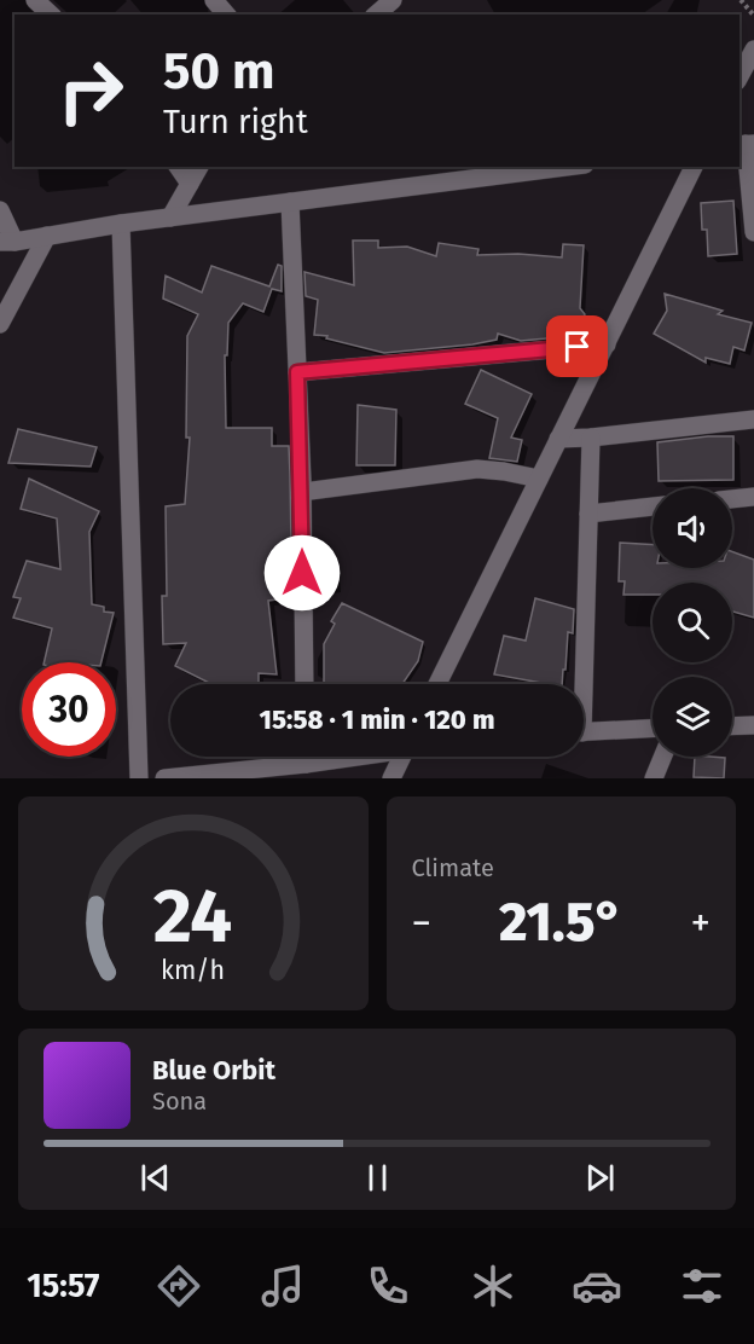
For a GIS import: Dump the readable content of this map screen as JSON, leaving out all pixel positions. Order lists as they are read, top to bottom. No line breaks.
{"page":{"turn":["50 m","Turn right"],"limit":"30","trip":"15:58 · 1 min · 120 m","tile":"Climate","heat":["−","21.5°","+"],"song":["Blue Orbit","Sona"],"tabs":"15:57","gauge":["24","km/h"]}}
